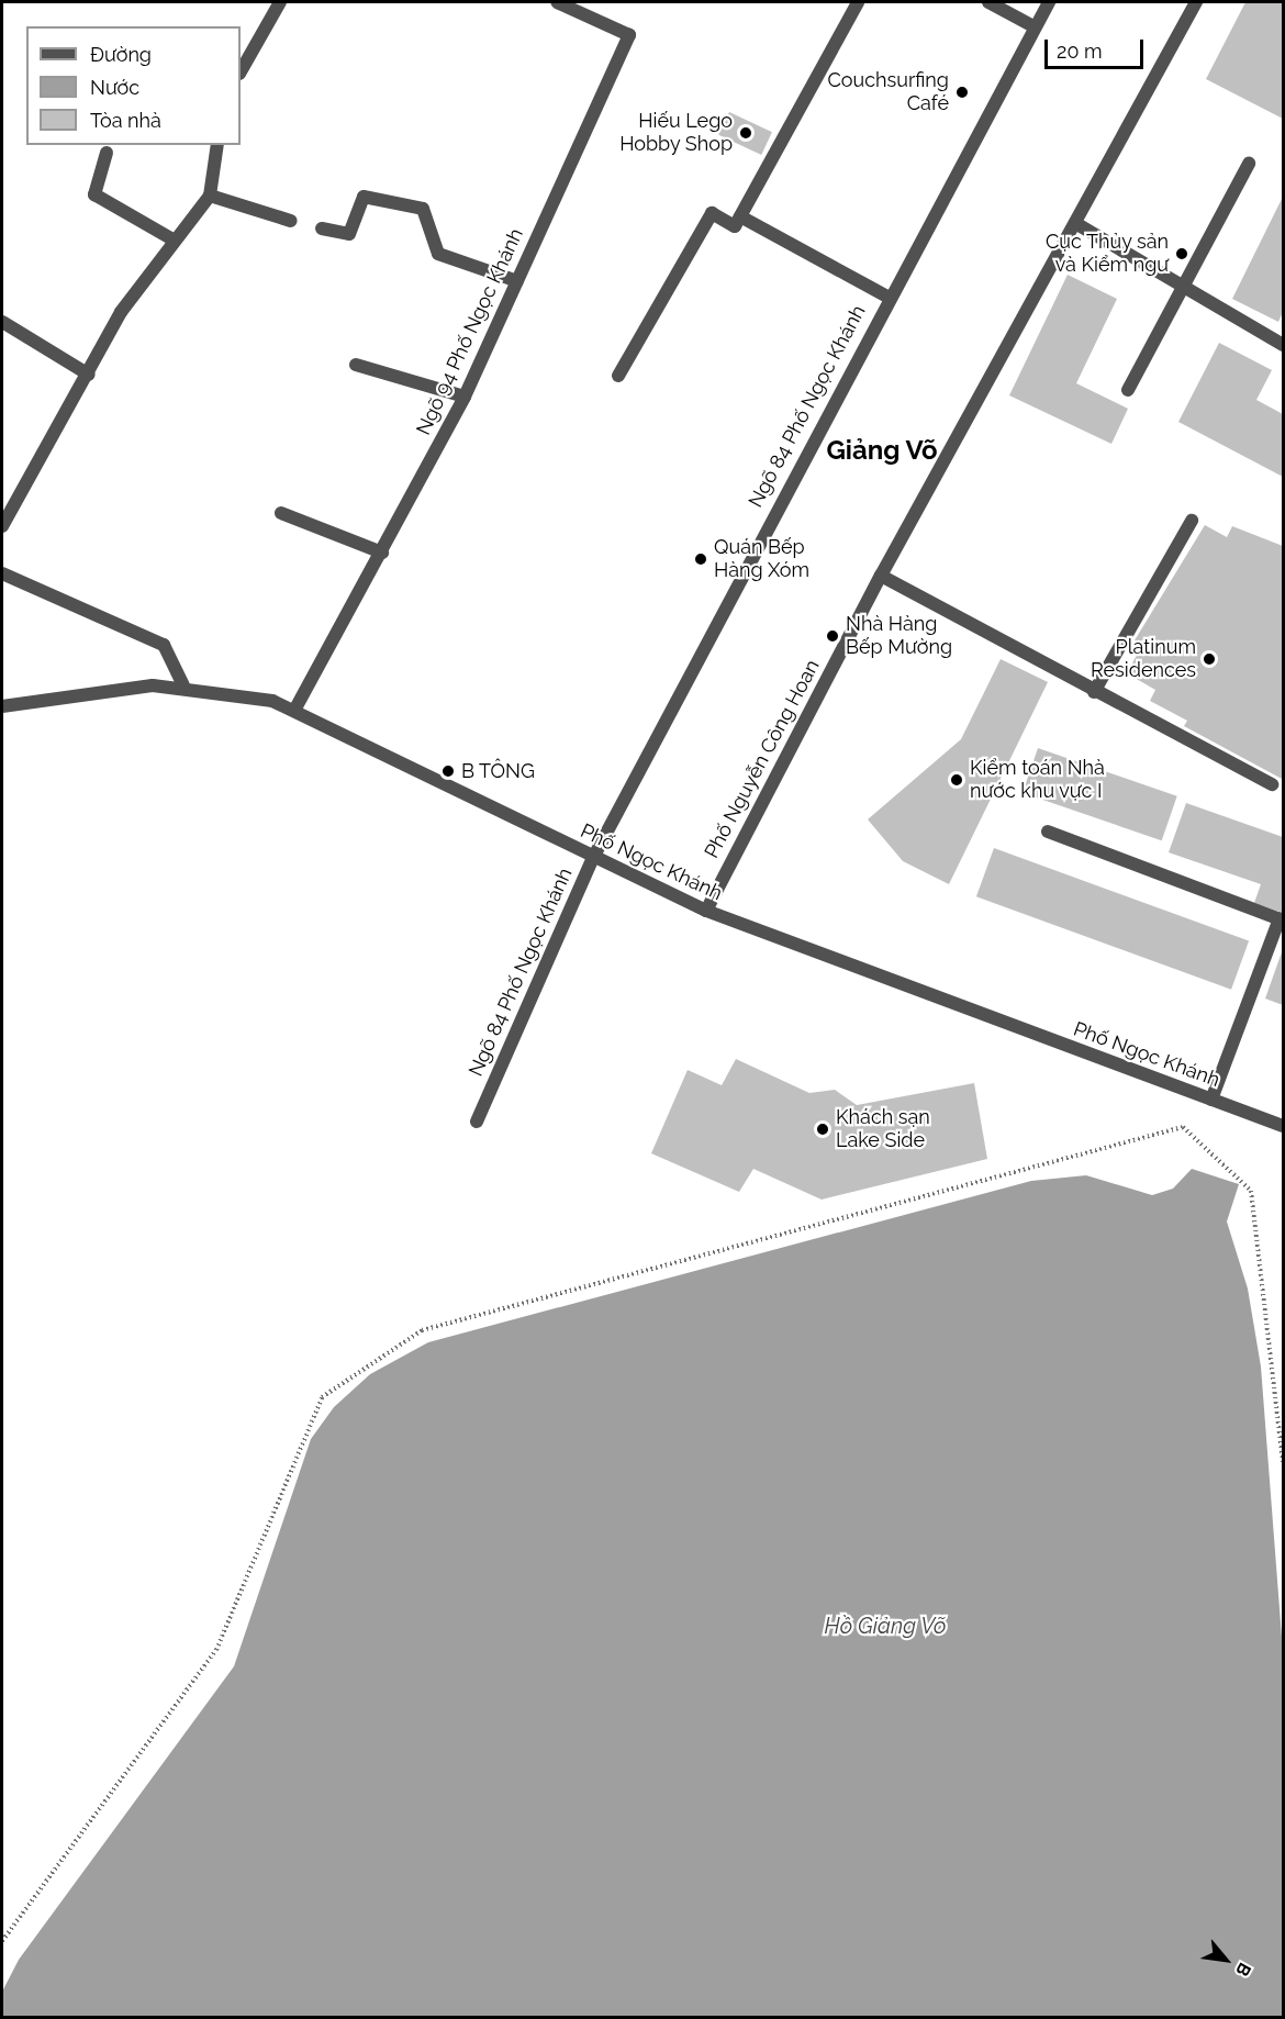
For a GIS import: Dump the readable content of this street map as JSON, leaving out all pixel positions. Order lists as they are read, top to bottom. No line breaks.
{"streets":{"street":["Ngõ 94 Phố Ngọc Khánh","Ngõ 84 Phố Ngọc Khánh","Phố Nguyễn Công Hoan","Phố Ngọc Khánh"]},"crossings":[["Ngõ 94 Phố Ngọc Khánh","Phố Ngọc Khánh"],["Ngõ 84 Phố Ngọc Khánh","Phố Ngọc Khánh"],["Phố Nguyễn Công Hoan","Phố Ngọc Khánh"]],"districts":["Giảng Võ"],"water":["Hồ Giảng Võ"],"places":["Couchsurfing Café","Hiếu Lego Hobby Shop","Cục Thủy sản và Kiểm ngư","Quán Bếp Hàng Xóm","Nhà Hàng Bếp Mường","Platinum Residences","B TÔNG","Kiểm toán Nhà nước khu vực I","Khách sạn Lake Side"],"legend":["Đường","Nước","Tòa nhà"],"scale_bar":"20 m","north":"bottom right"}
